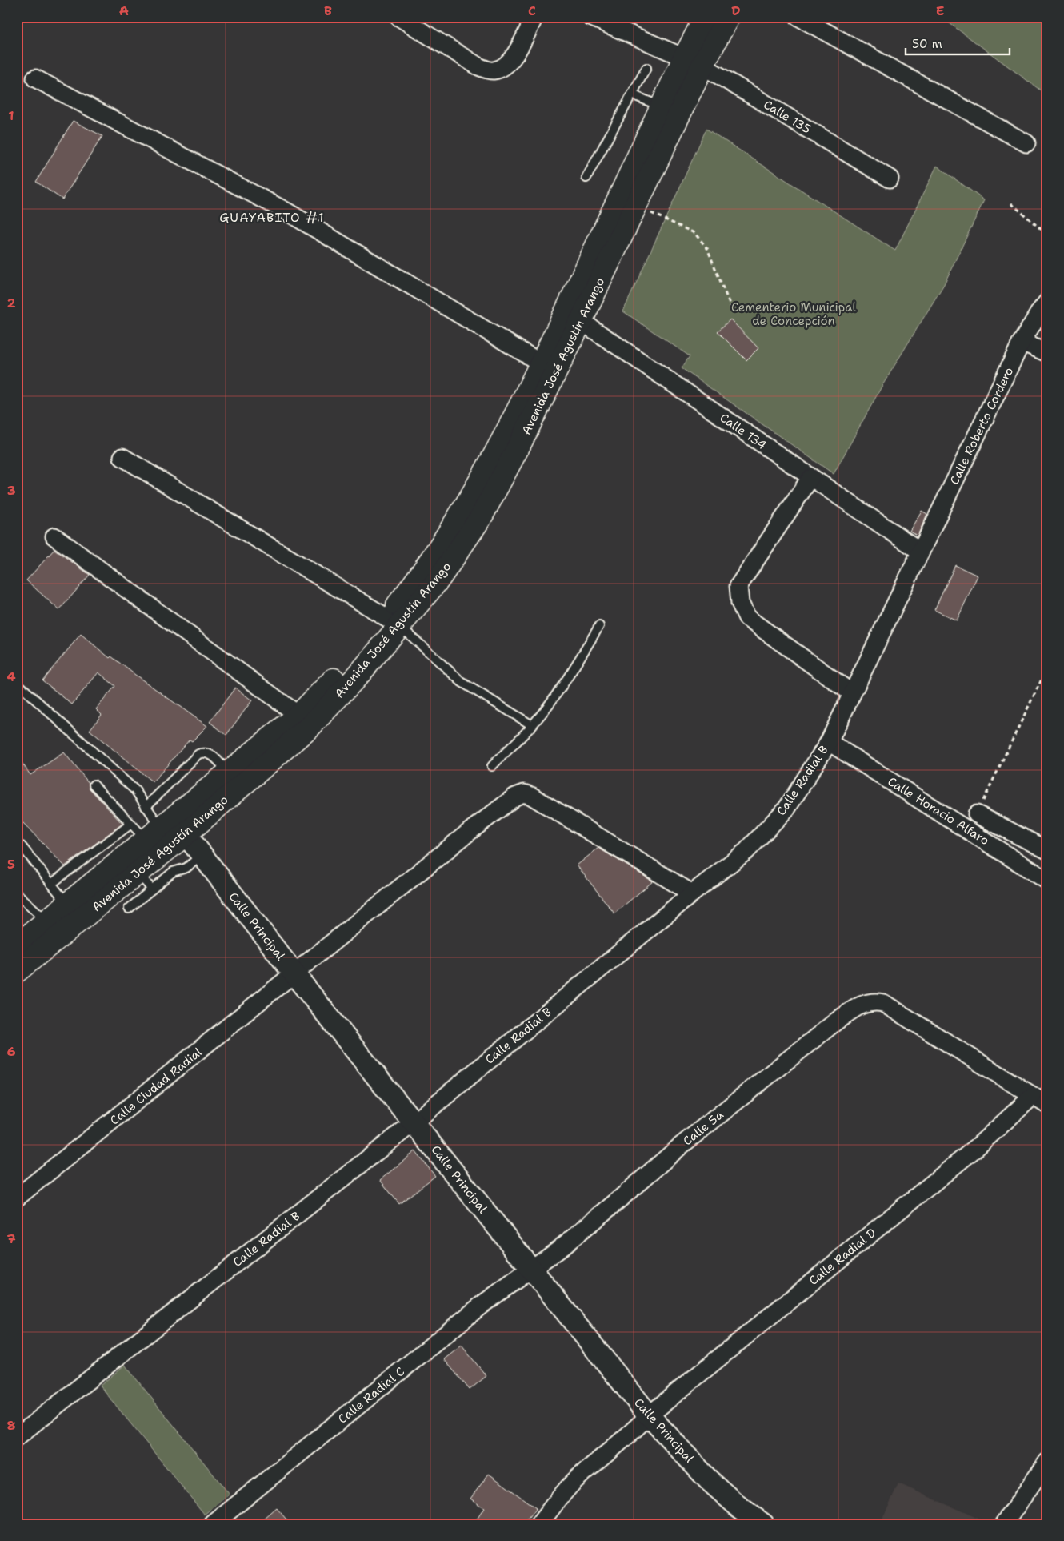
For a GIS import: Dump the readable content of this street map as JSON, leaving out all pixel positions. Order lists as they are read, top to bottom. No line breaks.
{"streets":{"main road":["Avenida José Agustín Arango"],"street":["Calle 135","Calle Roberto Cordero","Calle 134","Calle Radial B","Calle Horacio Alfaro","Calle Principal","Calle Ciudad Radial","Calle 5a","Calle Radial D","Calle Radial C"]},"crossings":[["Calle 135","Avenida José Agustín Arango"],["Avenida José Agustín Arango","Calle 134"],["Avenida José Agustín Arango","Calle Principal"],["Calle Roberto Cordero","Calle 134"],["Calle Roberto Cordero","Calle Radial B"],["Calle 134","Calle Radial B"],["Calle Radial B","Calle Horacio Alfaro"],["Calle Radial B","Calle Principal"],["Calle Radial B","Calle Ciudad Radial"],["Calle Principal","Calle Ciudad Radial"],["Calle Principal","Calle 5a"],["Calle Principal","Calle Radial D"],["Calle Principal","Calle Radial C"],["Calle 5a","Calle Radial D"],["Calle 5a","Calle Radial C"]],"districts":["GUAYABITO #1"],"parks":["Cementerio Municipal de Concepción"],"scale_bar":"50 m","grid":{"columns":["A","B","C","D","E"],"rows":["1","2","3","4","5","6","7","8"]}}
